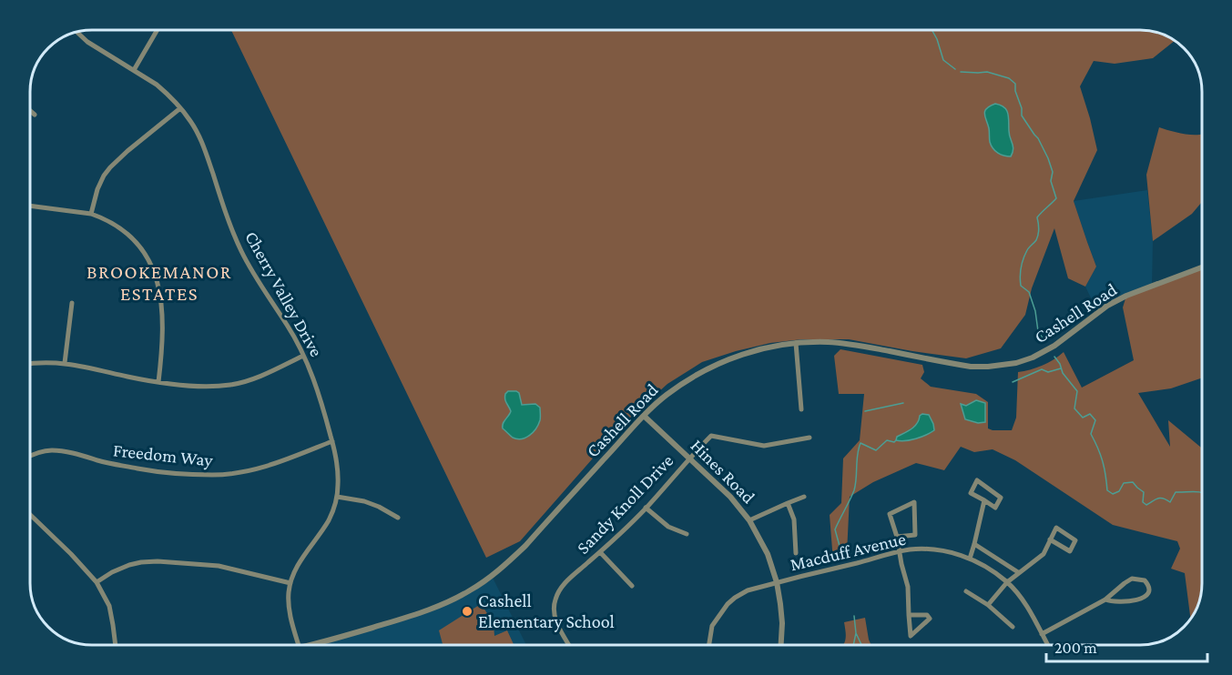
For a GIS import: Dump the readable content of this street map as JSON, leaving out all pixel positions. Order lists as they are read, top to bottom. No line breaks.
{"streets":{"street":["Cherry Valley Drive","Cashell Road","Freedom Way","Hines Road","Sandy Knoll Drive","Macduff Avenue"]},"crossings":[["Cherry Valley Drive","Freedom Way"],["Cashell Road","Hines Road"],["Hines Road","Sandy Knoll Drive"],["Hines Road","Macduff Avenue"]],"districts":["BROOKEMANOR ESTATES"],"places":["Cashell Elementary School"],"scale_bar":"200 m"}
